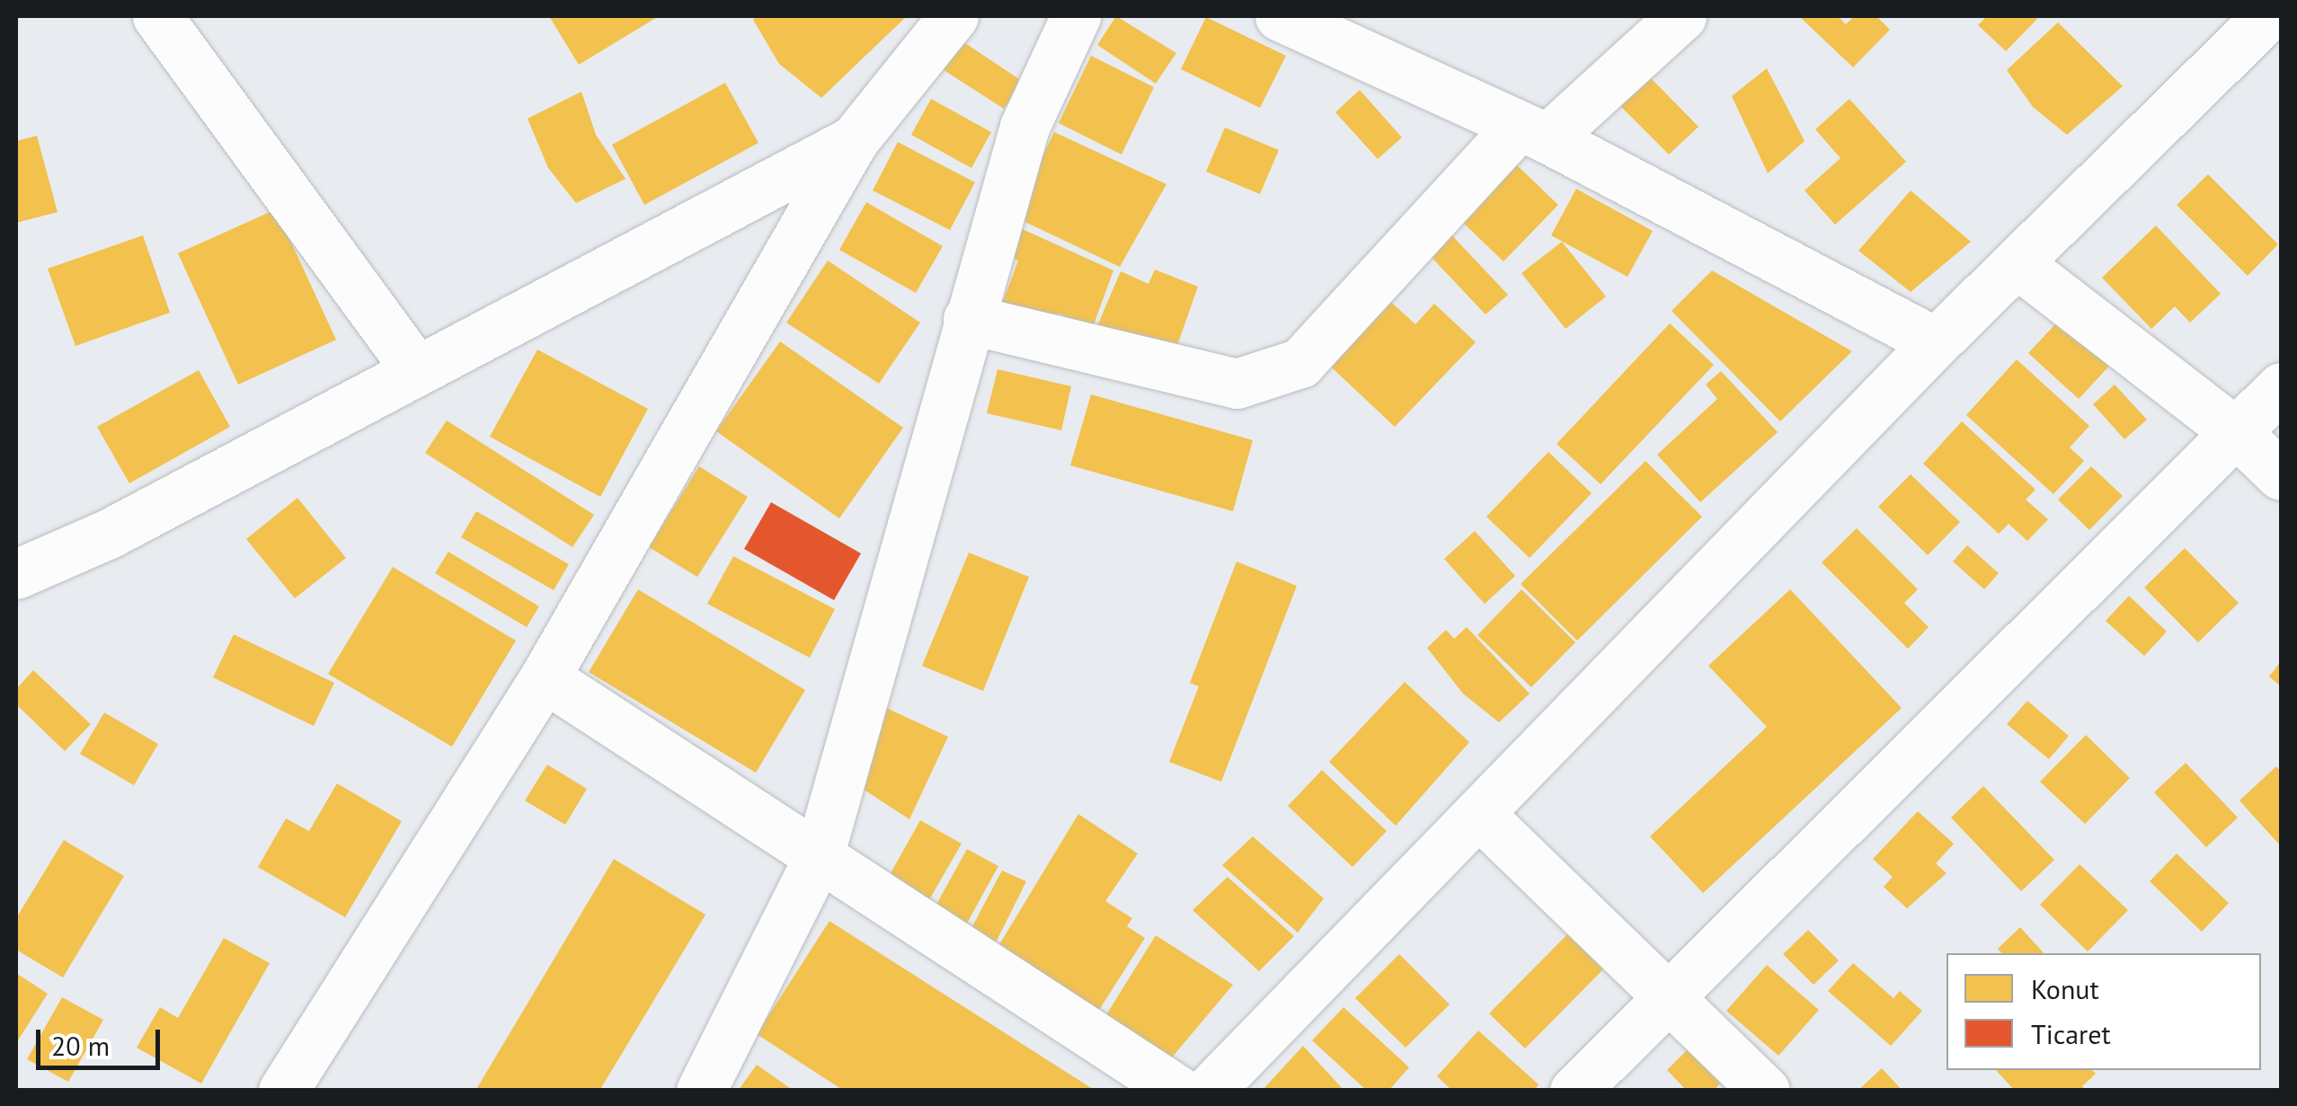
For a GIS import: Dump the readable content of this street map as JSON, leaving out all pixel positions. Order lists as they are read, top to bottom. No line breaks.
{"legend":["Konut","Ticaret"],"scale_bar":"20 m"}
